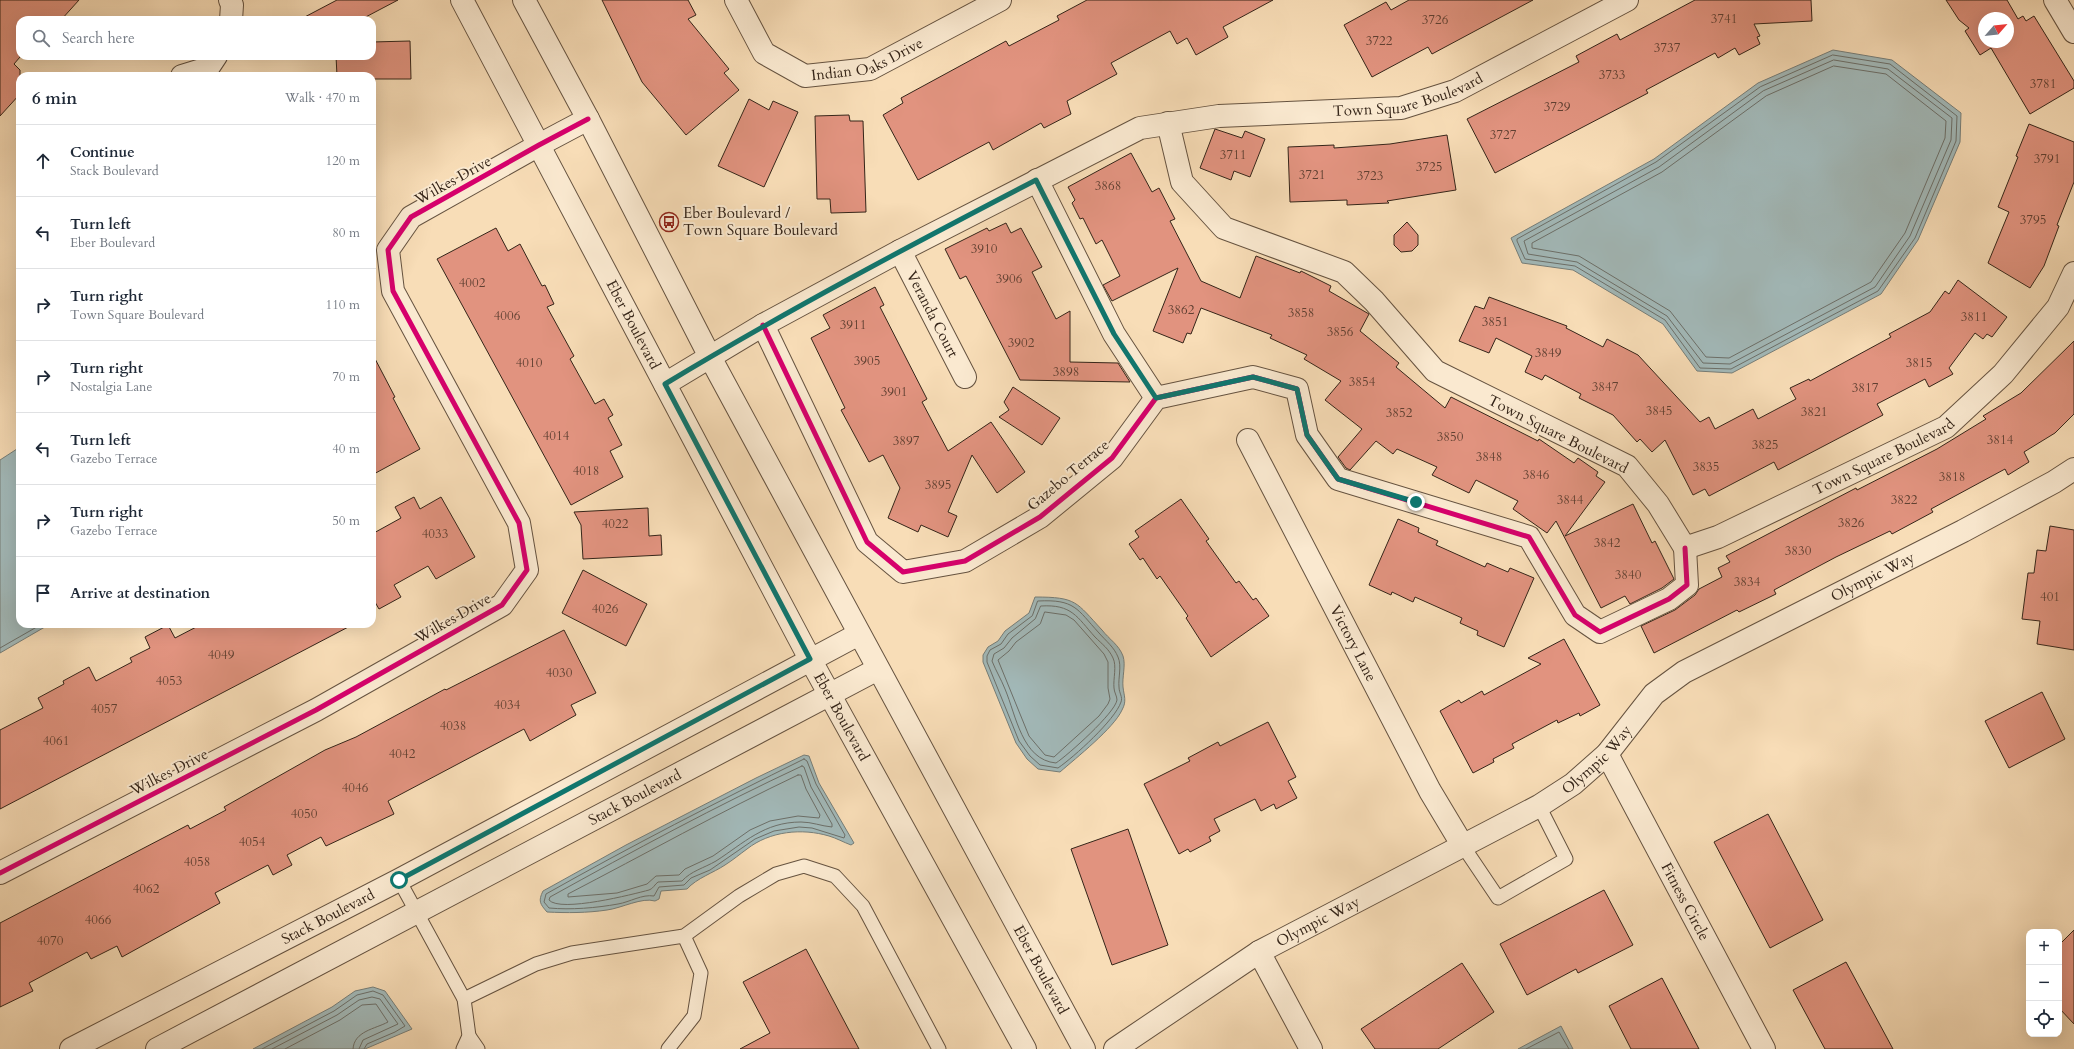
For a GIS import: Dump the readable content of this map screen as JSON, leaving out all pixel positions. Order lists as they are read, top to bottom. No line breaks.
{"streets":{"street":["Indian Oaks Drive","Town Square Boulevard","Wilkes Drive","Veranda Court","Eber Boulevard","Gazebo Terrace","Olympic Way","Victory Lane","Stack Boulevard","Fitness Circle"]},"crossings":[["Town Square Boulevard","Veranda Court"],["Town Square Boulevard","Eber Boulevard"],["Town Square Boulevard","Gazebo Terrace"],["Wilkes Drive","Eber Boulevard"],["Eber Boulevard","Stack Boulevard"],["Olympic Way","Victory Lane"],["Olympic Way","Fitness Circle"]],"places":{"bus stop":["Eber Boulevard / Town Square Boulevard"]},"house_numbers":["3741","3726","3722","3737","3733","3781","3729","3727","3711","3791","3725","3721","3723","3868","3795","3910","3906","4002","3862","3858","4006","3811","3851","3911","3856","3902","3849","3905","4010","3815","3898","3854","3847","3817","3901","3845","3821","3852","4014","3850","3814","3897","3825","3848","3835","4018","3846","3818","3895","3844","3822","3826","4022","4033","3842","3830","3840","3834","401","4026","4049","4030","4053","4034","4057","4038","4061","4042","4046","4050","4054","4058","4062","4066","4070"],"north":"top right","page":{"search":"Search here","heading":["6 min","Walk · 470 m"],"list":[["Continue","Stack Boulevard","120 m"],["Turn left","Eber Boulevard","80 m"],["Turn right","Town Square Boulevard","110 m"],["Turn right","Nostalgia Lane","70 m"],["Turn left","Gazebo Terrace","40 m"],["Turn right","Gazebo Terrace","50 m"],"Arrive at destination"],"map_buttons":["+","−"]}}
